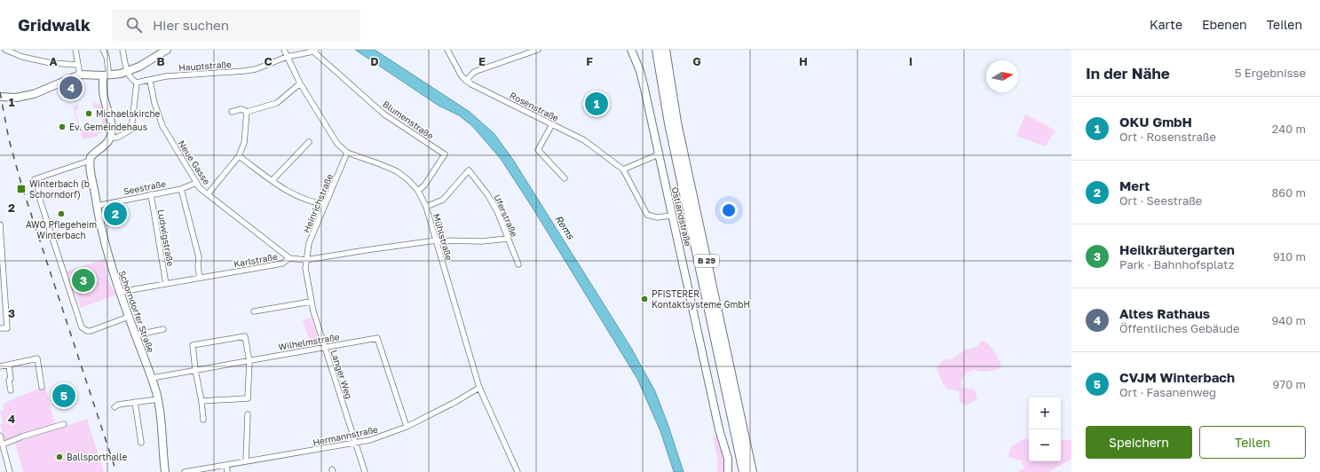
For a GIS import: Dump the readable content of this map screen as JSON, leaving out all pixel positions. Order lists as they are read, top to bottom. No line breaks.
{"streets":{"highway":["B 29"],"street":["Hauptstraße","Rosenstraße","Blumenstraße","Neue Gasse","Seestraße","Heinrichstraße","Uferstraße","Ostlandstraße","Mühlstraße","Ludwigstraße","Karlstraße","Schorndorfer Straße","Wilhelmstraße","Langer Weg","Hermannstraße"]},"crossings":[["Hauptstraße","Blumenstraße"],["Hauptstraße","Neue Gasse"],["Hauptstraße","Mühlstraße"],["Rosenstraße","Ostlandstraße"],["Blumenstraße","Mühlstraße"],["Neue Gasse","Seestraße"],["Neue Gasse","Karlstraße"],["Seestraße","Ludwigstraße"],["Seestraße","Schorndorfer Straße"],["Heinrichstraße","Mühlstraße"],["Heinrichstraße","Karlstraße"],["Heinrichstraße","Langer Weg"],["Uferstraße","Mühlstraße"],["Uferstraße","Karlstraße"],["Mühlstraße","Karlstraße"],["Mühlstraße","Hermannstraße"],["Ludwigstraße","Karlstraße"],["Karlstraße","Schorndorfer Straße"],["Karlstraße","Langer Weg"],["Schorndorfer Straße","Wilhelmstraße"],["Wilhelmstraße","Langer Weg"],["Wilhelmstraße","Hermannstraße"],["Langer Weg","Hermannstraße"]],"water":["Rems"],"places":{"other":["Michaelskirche","Ev. Gemeindehaus","AWO Pflegeheim Winterbach","PFISTERER Kontaktsysteme GmbH","Ballsporthalle"],"transit":["Winterbach (b Schorndorf)"]},"north":"right","page":{"header":"Gridwalk","search":"Hier suchen","nav":["Karte","Ebenen","Teilen"],"heading":["In der Nähe","5 Ergebnisse"],"pins":["4","1","2","3","5"],"list":[{"mark":"1","name":"OKU GmbH","note":"Ort · Rosenstraße","value":"240 m"},{"mark":"2","name":"Mert","note":"Ort · Seestraße","value":"860 m"},{"mark":"3","name":"Heilkräutergarten","note":"Park · Bahnhofsplatz","value":"910 m"},{"mark":"4","name":"Altes Rathaus","note":"Öffentliches Gebäude","value":"940 m"},{"mark":"5","name":"CVJM Winterbach","note":"Ort · Fasanenweg","value":"970 m"}],"map_buttons":["+","−"],"buttons":["Speichern","Teilen"]},"grid":{"columns":["A","B","C","D","E","F","G","H","I"],"rows":["1","2","3","4"]}}
